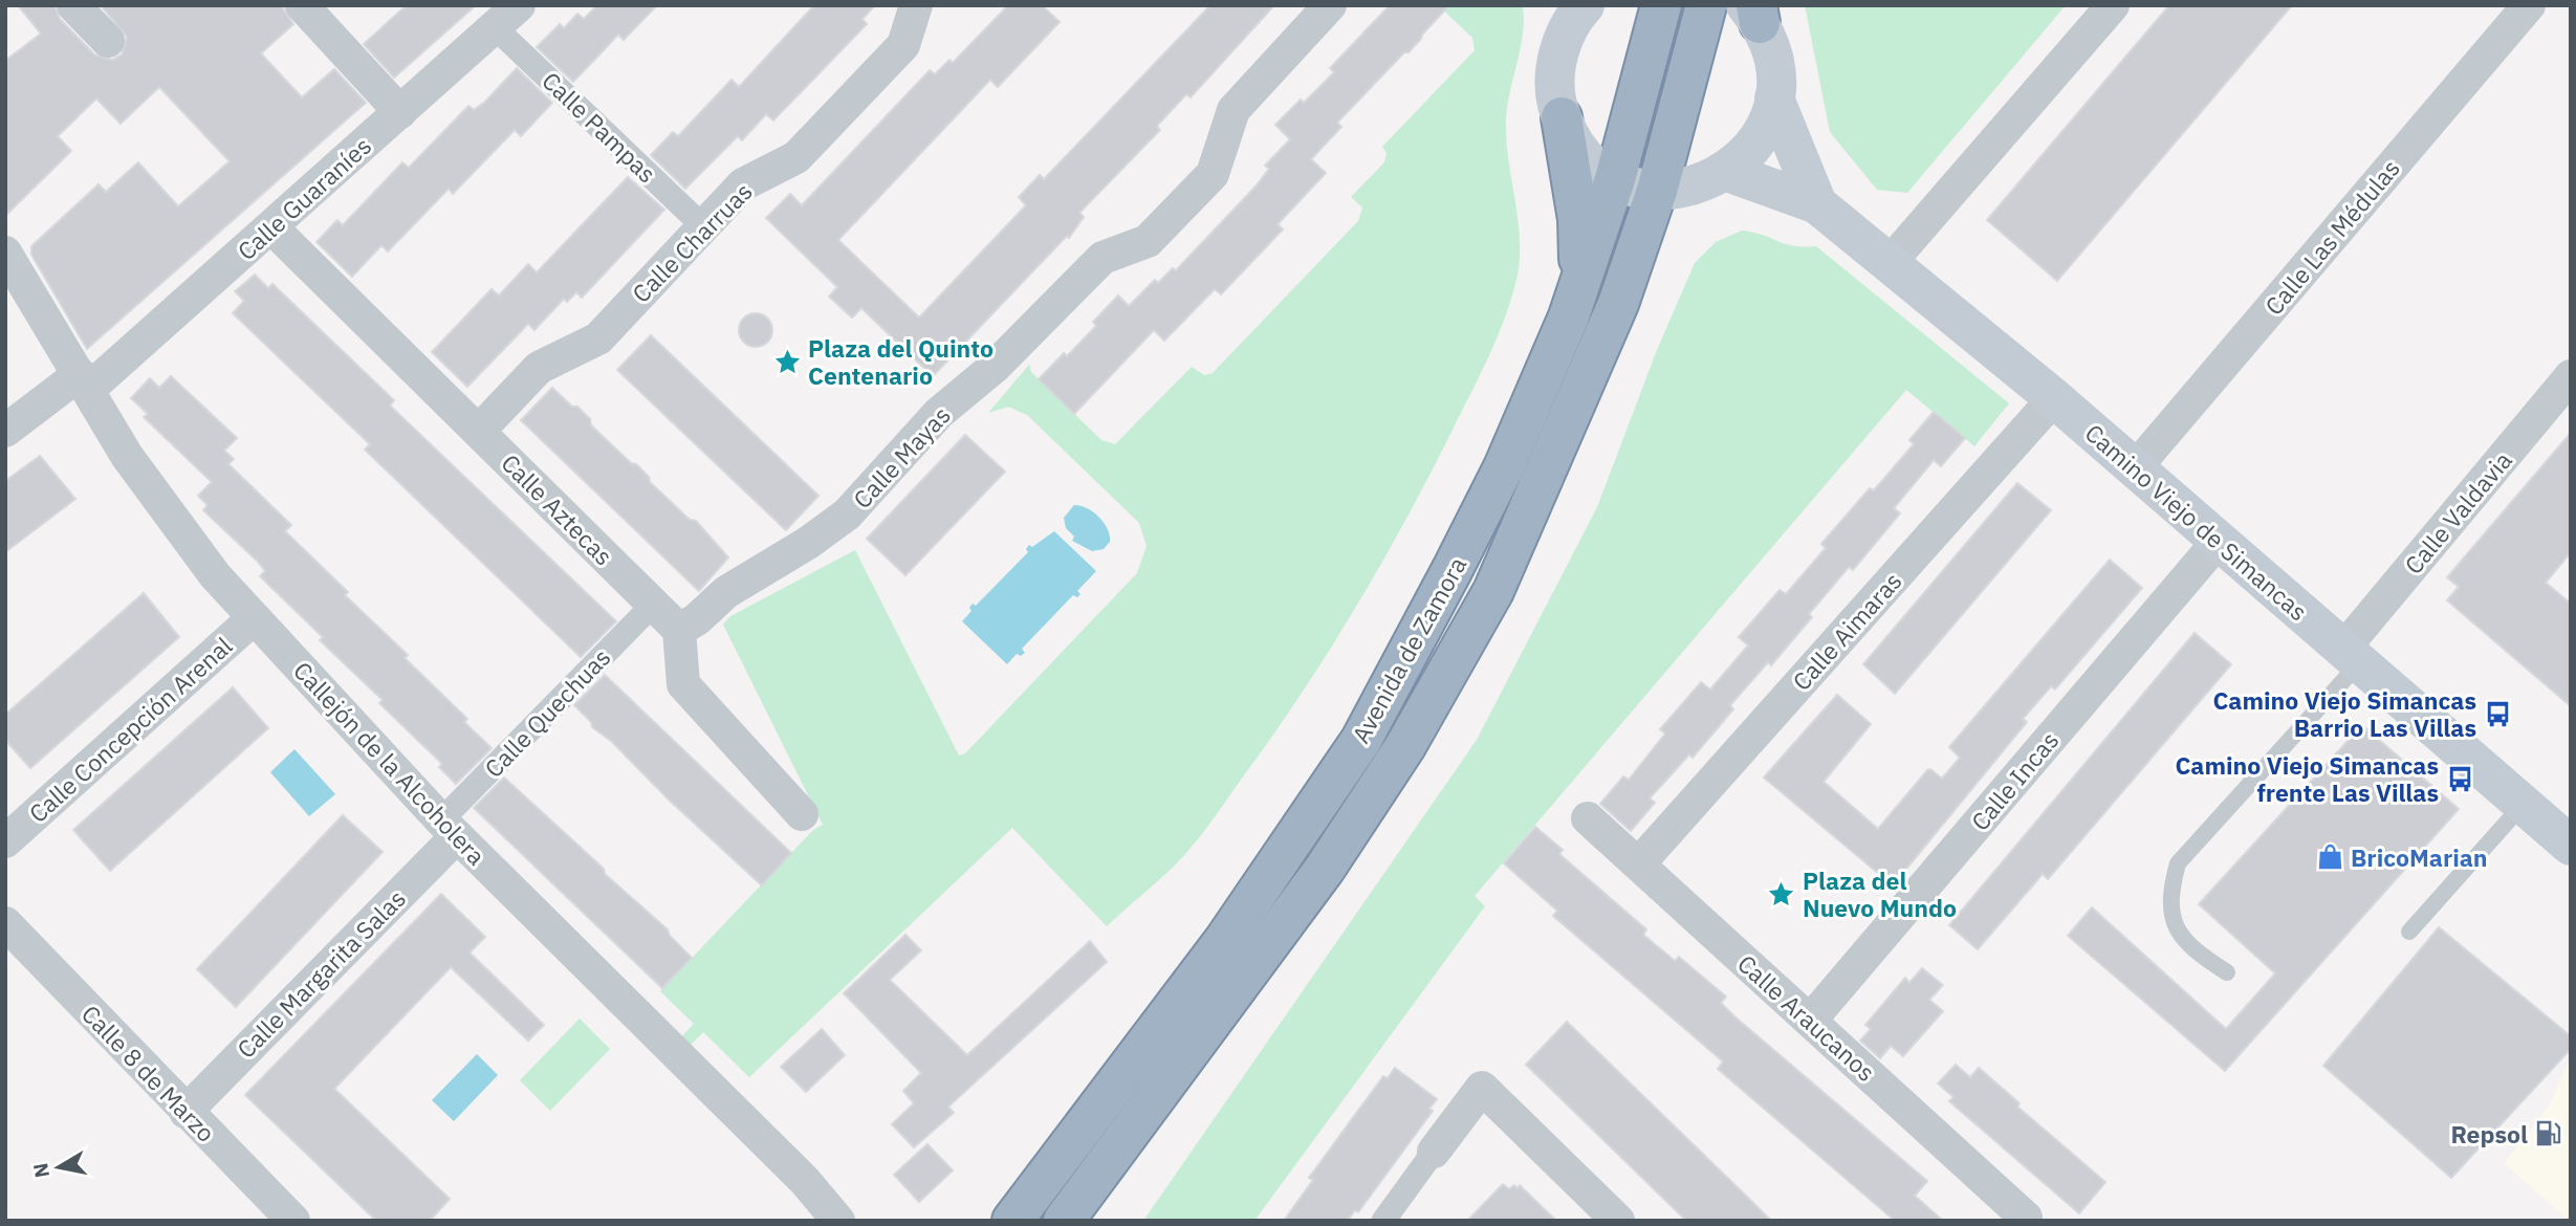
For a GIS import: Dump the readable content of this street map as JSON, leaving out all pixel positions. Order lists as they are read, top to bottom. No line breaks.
{"streets":{"highway":["Avenida de Zamora"],"main road":["Camino Viejo de Simancas"],"street":["Calle Pampas","Calle Guaraníes","Calle Las Médulas","Calle Charruas","Calle Mayas","Calle Aztecas","Calle Valdavia","Calle Aimaras","Calle Quechuas","Calle Concepción Arenal","Callejón de la Alcoholera","Calle Incas","Calle Margarita Salas","Calle Araucanos","Calle 8 de Marzo"]},"crossings":[["Calle Pampas","Calle Guaraníes"],["Calle Pampas","Calle Charruas"],["Calle Guaraníes","Calle Aztecas"],["Calle Guaraníes","Callejón de la Alcoholera"],["Calle Las Médulas","Camino Viejo de Simancas"],["Calle Charruas","Calle Aztecas"],["Calle Mayas","Calle Aztecas"],["Calle Aztecas","Calle Quechuas"],["Calle Valdavia","Camino Viejo de Simancas"],["Camino Viejo de Simancas","Calle Aimaras"],["Camino Viejo de Simancas","Calle Incas"],["Calle Aimaras","Calle Araucanos"],["Calle Quechuas","Callejón de la Alcoholera"],["Calle Quechuas","Calle Margarita Salas"],["Calle Concepción Arenal","Callejón de la Alcoholera"],["Callejón de la Alcoholera","Calle Margarita Salas"],["Calle Incas","Calle Araucanos"],["Calle Margarita Salas","Calle 8 de Marzo"]],"places":{"place":["Plaza del Quinto Centenario","Plaza del Nuevo Mundo"],"bus stop":["Camino Viejo Simancas Barrio Las Villas","Camino Viejo Simancas frente Las Villas"],"shop":["BricoMarian"],"fuel station":["Repsol"]},"north":"left"}
